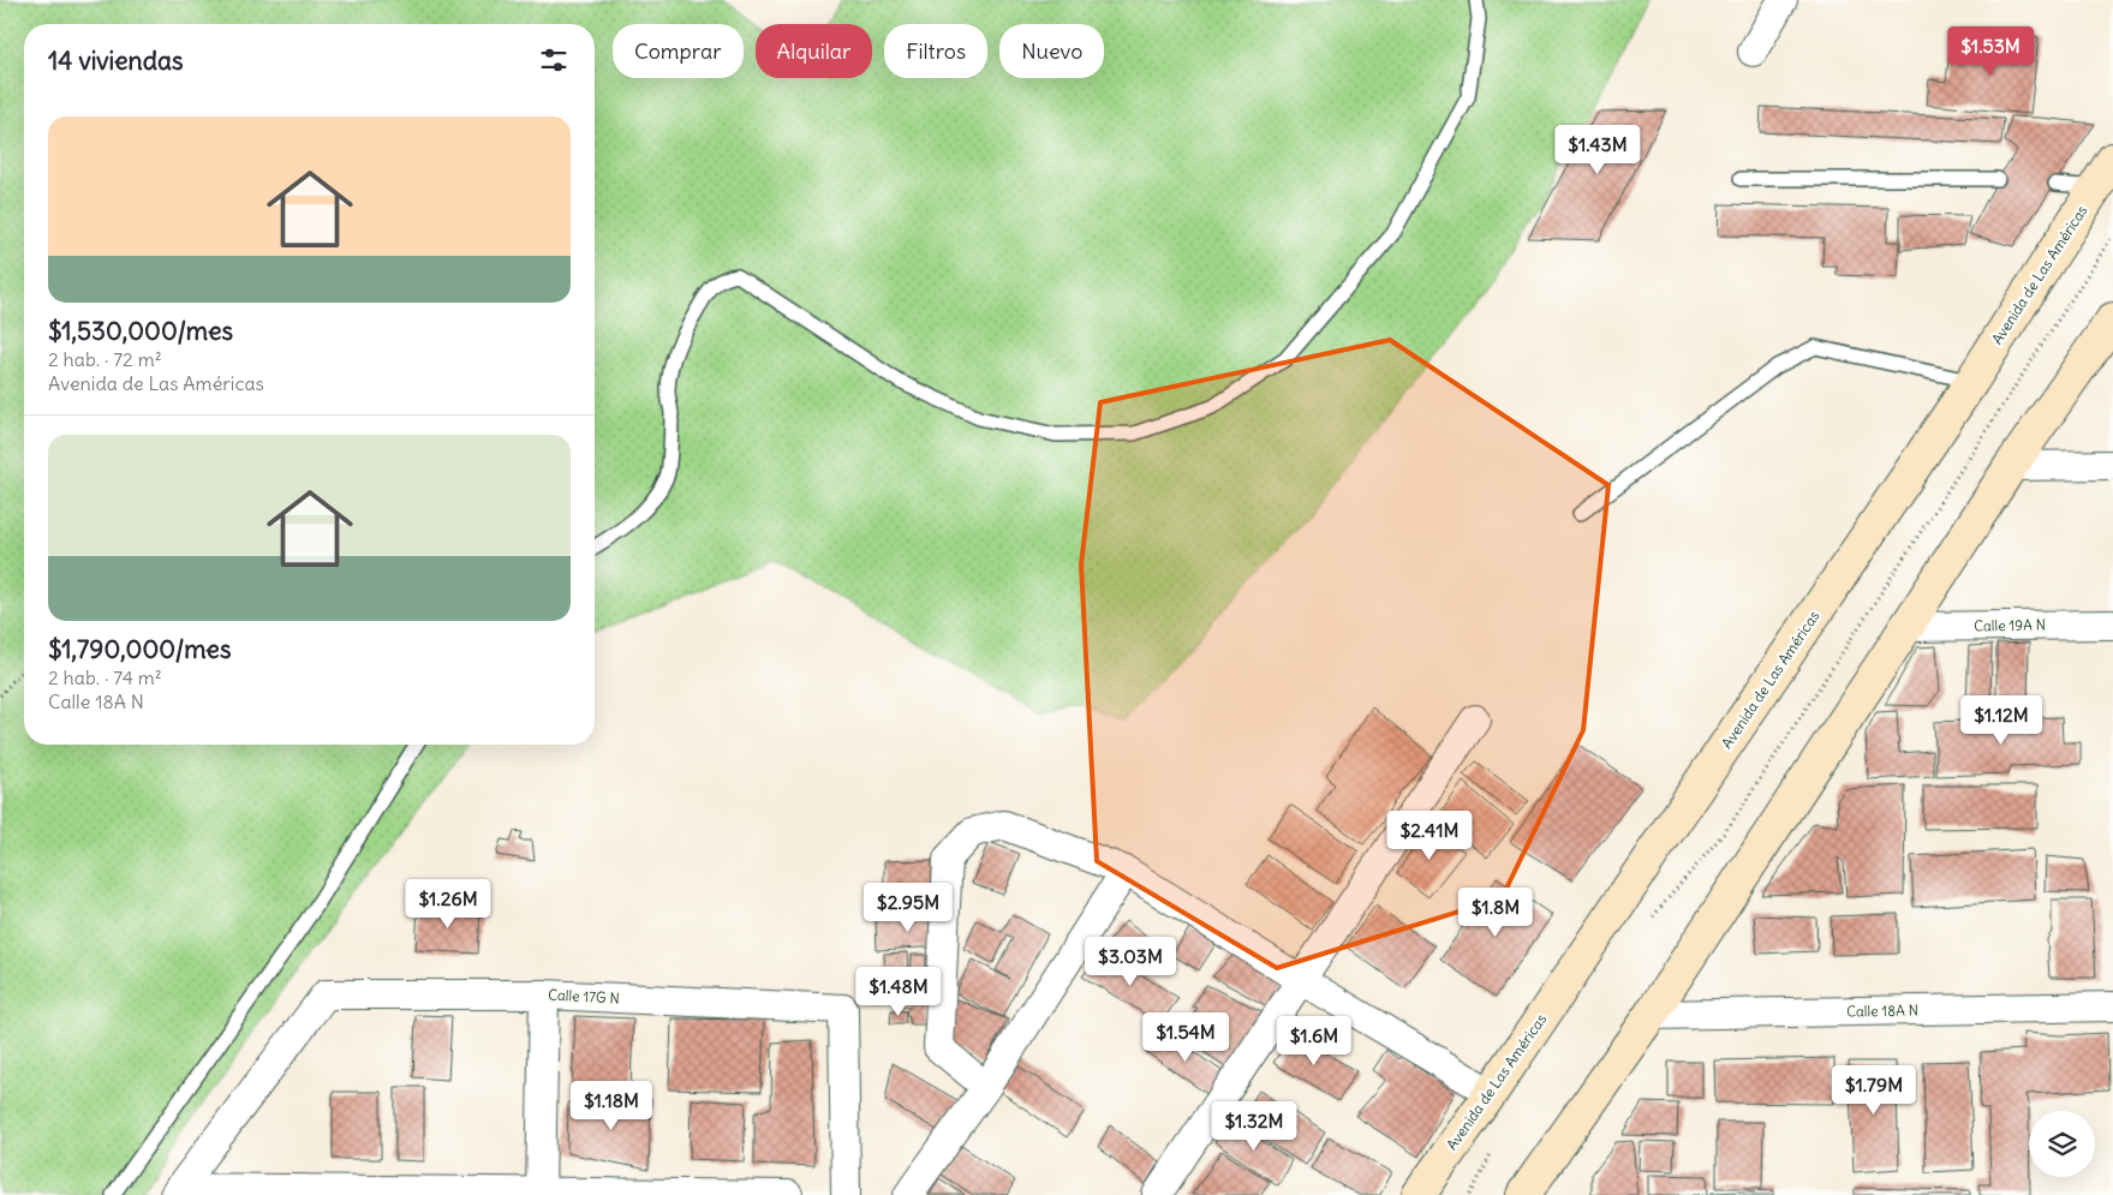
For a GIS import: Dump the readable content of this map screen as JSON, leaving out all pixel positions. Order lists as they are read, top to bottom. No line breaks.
{"streets":{"main road":["Avenida de Las Américas"],"street":["Calle 19A N","Calle 17G N","Calle 18A N"]},"page":{"chip":["Comprar","Alquilar","Filtros","Nuevo"],"heading":"14 viviendas","price":["$1.53M","$1.43M","$1.12M","$2.41M","$1.26M","$2.95M","$1.8M","$3.03M","$1.48M","$1.54M","$1.6M","$1.79M","$1.18M","$1.32M"],"list":[{"name":"$1,530,000/mes","note":"2 hab. · 72 m² · Avenida de Las Américas"},{"name":"$1,790,000/mes","note":"2 hab. · 74 m² · Calle 18A N"}]}}
